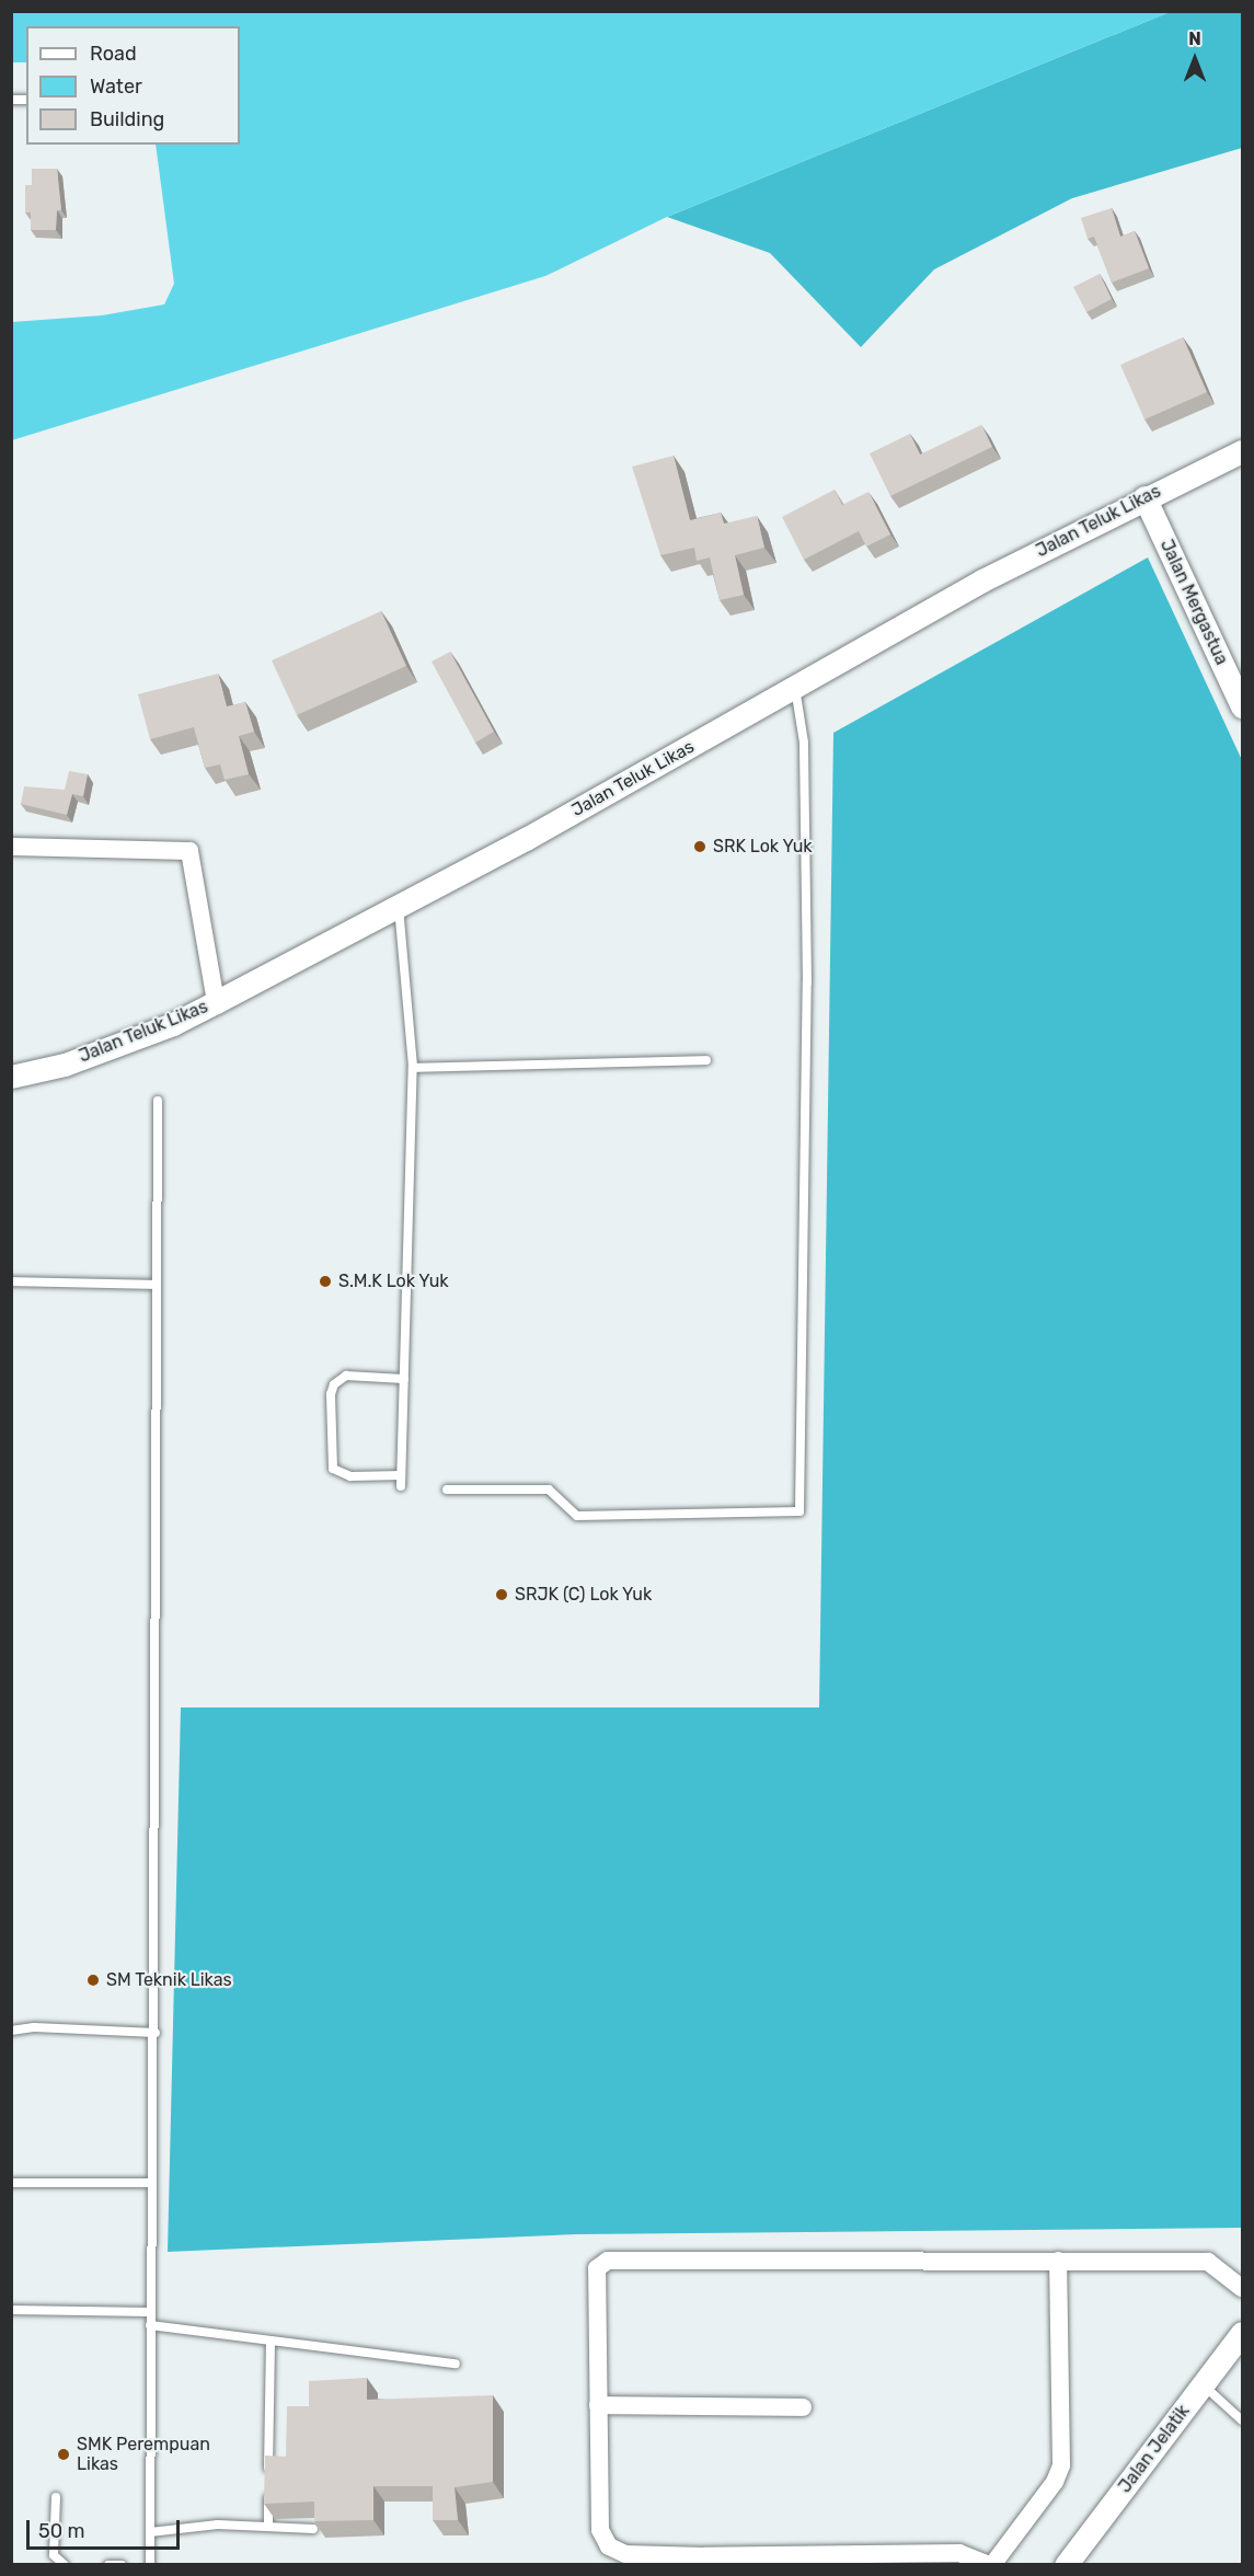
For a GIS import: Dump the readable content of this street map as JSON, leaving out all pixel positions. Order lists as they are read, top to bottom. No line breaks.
{"streets":{"street":["Jalan Teluk Likas","Jalan Mergastua","Jalan Jelatik"]},"crossings":[["Jalan Teluk Likas","Jalan Mergastua"]],"places":["SRK Lok Yuk","S.M.K Lok Yuk","SRJK (C) Lok Yuk","SM Teknik Likas","SMK Perempuan Likas"],"legend":["Road","Water","Building"],"scale_bar":"50 m","north":"top"}
